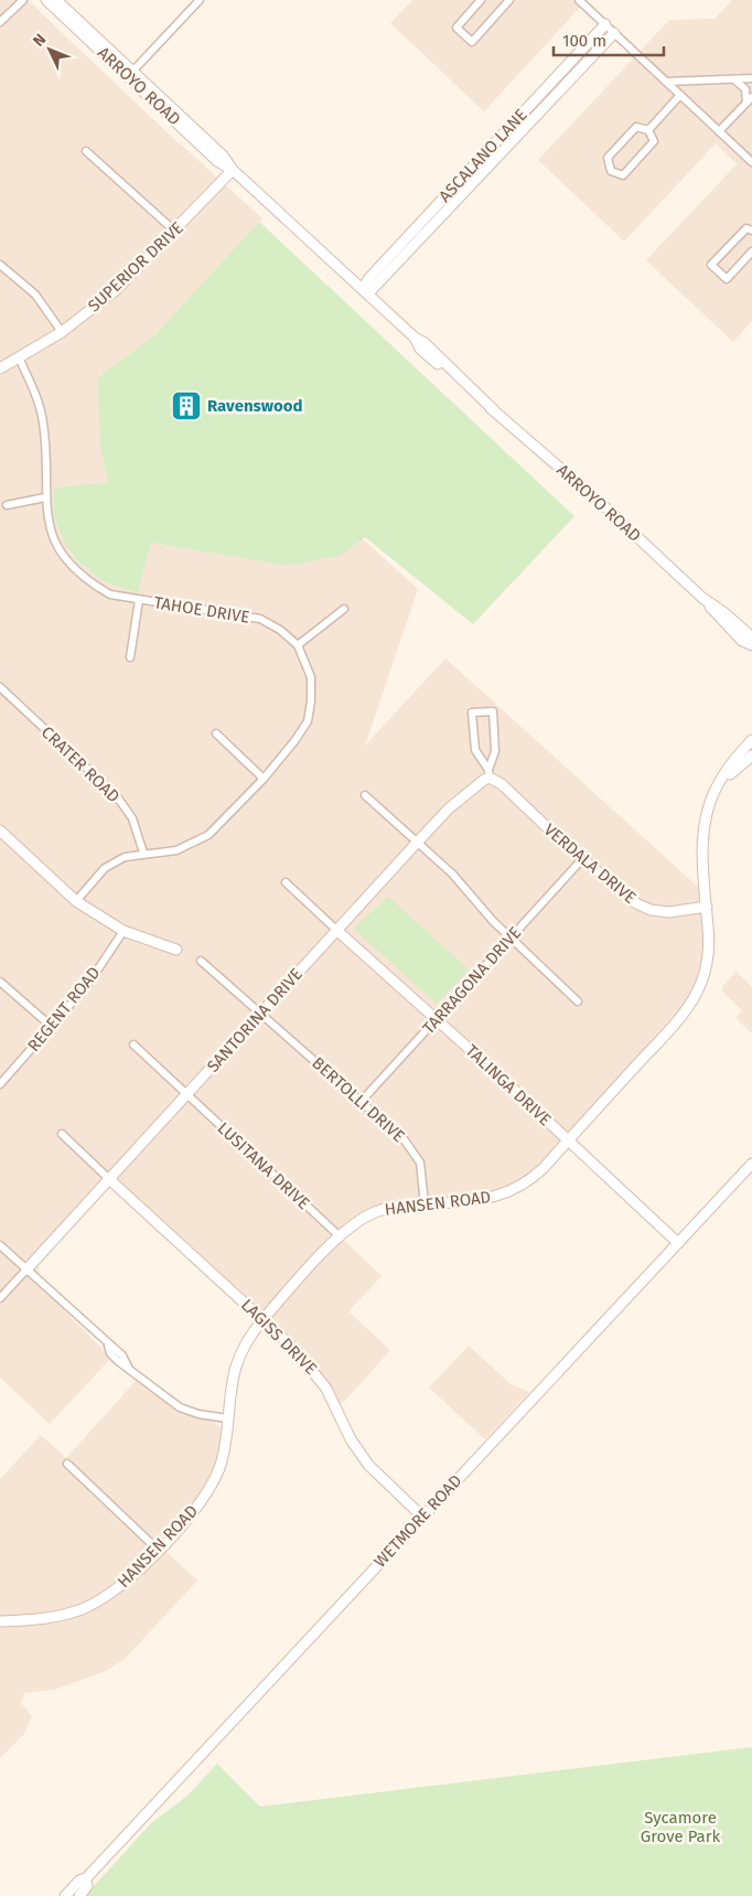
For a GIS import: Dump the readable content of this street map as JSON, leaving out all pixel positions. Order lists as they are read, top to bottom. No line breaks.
{"streets":{"street":["ARROYO ROAD","ASCALANO LANE","SUPERIOR DRIVE","TAHOE DRIVE","CRATER ROAD","VERDALA DRIVE","TARRAGONA DRIVE","REGENT ROAD","SANTORINA DRIVE","TALINGA DRIVE","BERTOLLI DRIVE","LUSITANA DRIVE","HANSEN ROAD","LAGISS DRIVE","WETMORE ROAD"]},"crossings":[["ARROYO ROAD","ASCALANO LANE"],["ARROYO ROAD","SUPERIOR DRIVE"],["SUPERIOR DRIVE","TAHOE DRIVE"],["TAHOE DRIVE","CRATER ROAD"],["VERDALA DRIVE","TARRAGONA DRIVE"],["VERDALA DRIVE","SANTORINA DRIVE"],["VERDALA DRIVE","HANSEN ROAD"],["TARRAGONA DRIVE","TALINGA DRIVE"],["TARRAGONA DRIVE","BERTOLLI DRIVE"],["SANTORINA DRIVE","TALINGA DRIVE"],["SANTORINA DRIVE","BERTOLLI DRIVE"],["SANTORINA DRIVE","LUSITANA DRIVE"],["SANTORINA DRIVE","LAGISS DRIVE"],["TALINGA DRIVE","HANSEN ROAD"],["TALINGA DRIVE","WETMORE ROAD"],["BERTOLLI DRIVE","HANSEN ROAD"],["LUSITANA DRIVE","HANSEN ROAD"],["HANSEN ROAD","LAGISS DRIVE"],["LAGISS DRIVE","WETMORE ROAD"]],"parks":["Sycamore Grove Park"],"places":{"building":["Ravenswood"]},"scale_bar":"100 m","north":"top left"}
